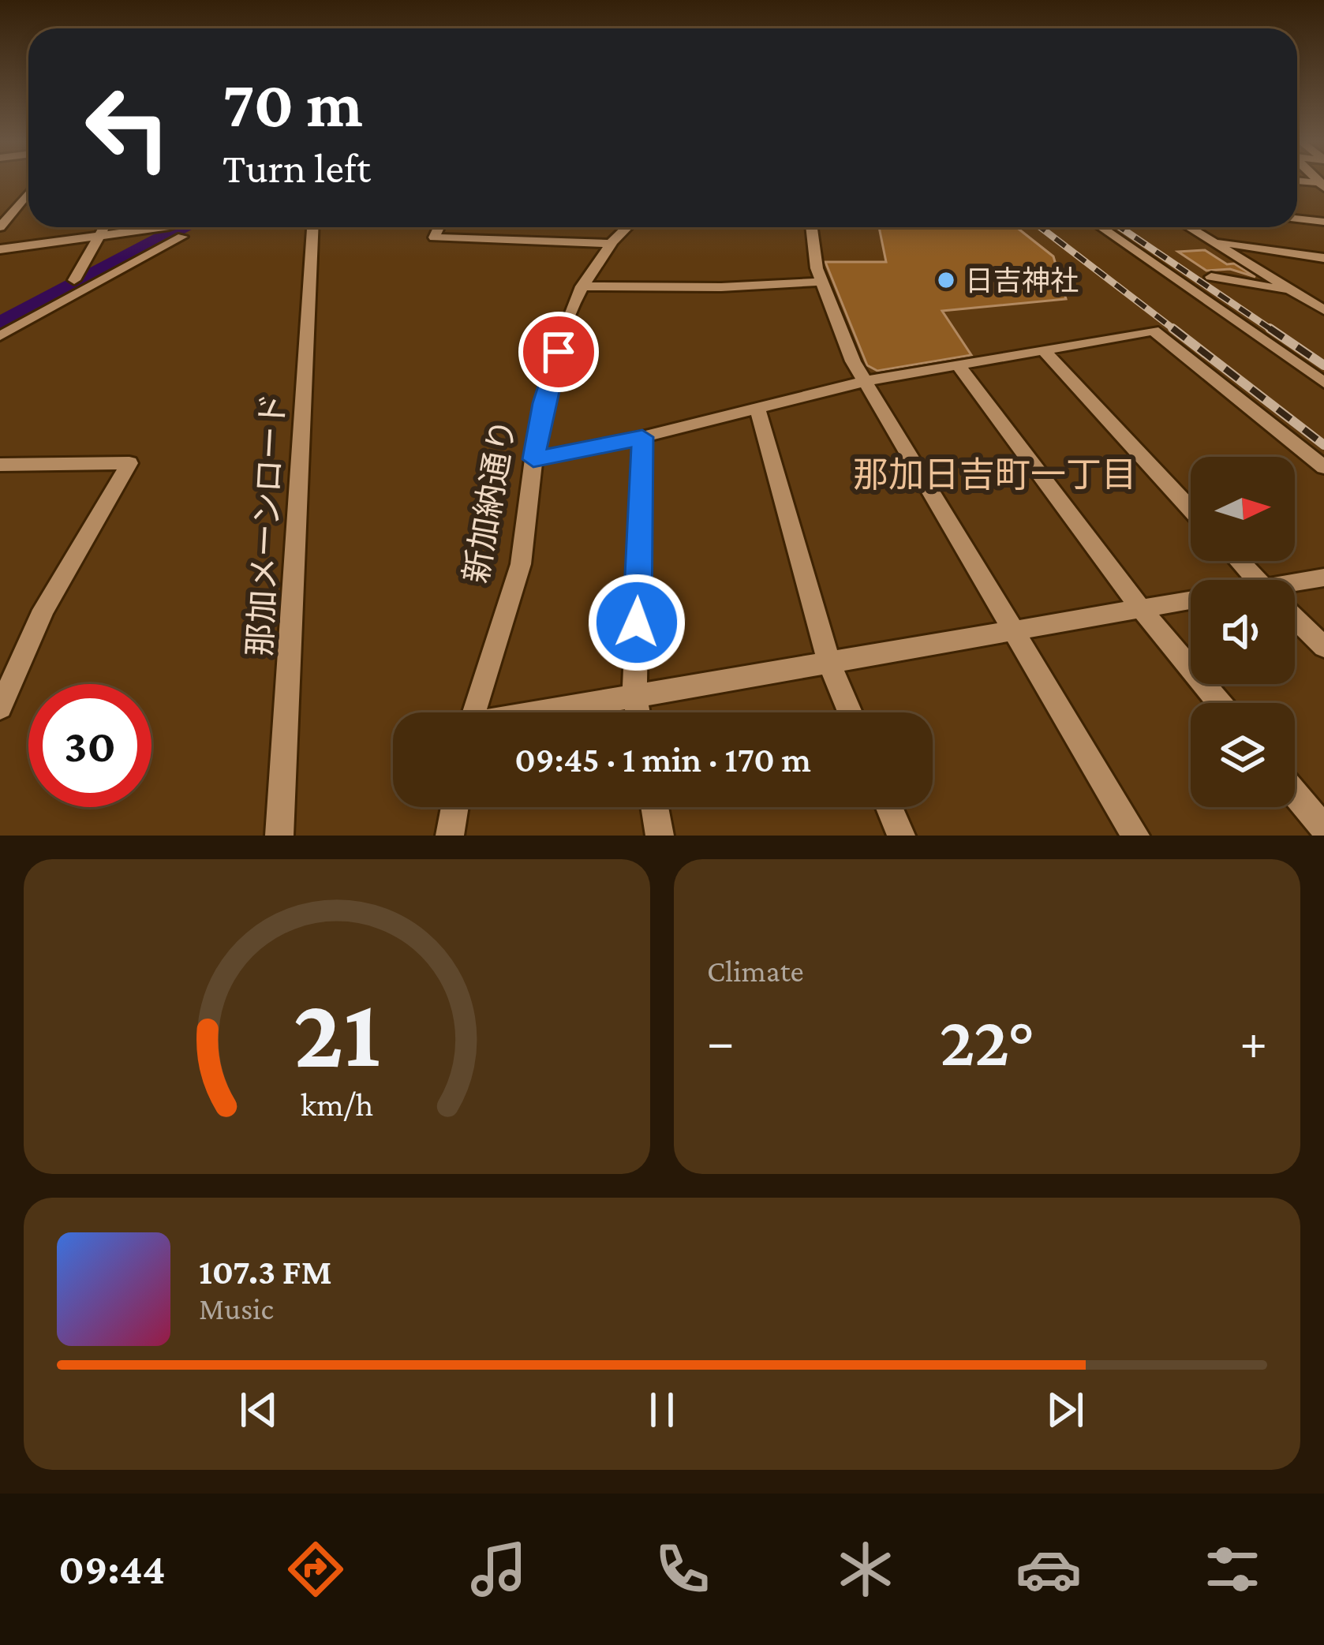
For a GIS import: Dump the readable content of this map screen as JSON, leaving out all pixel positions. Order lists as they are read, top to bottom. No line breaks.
{"streets":{"street":["新加納通り","那加メーンロード"]},"districts":["那加日吉町一丁目"],"places":["日吉神社"],"north":"right","page":{"turn":["70 m","Turn left"],"limit":"30","trip":"09:45 · 1 min · 170 m","tile":"Climate","heat":["−","22°","+"],"song":["107.3 FM","Music"],"tabs":"09:44","gauge":["21","km/h"]}}
